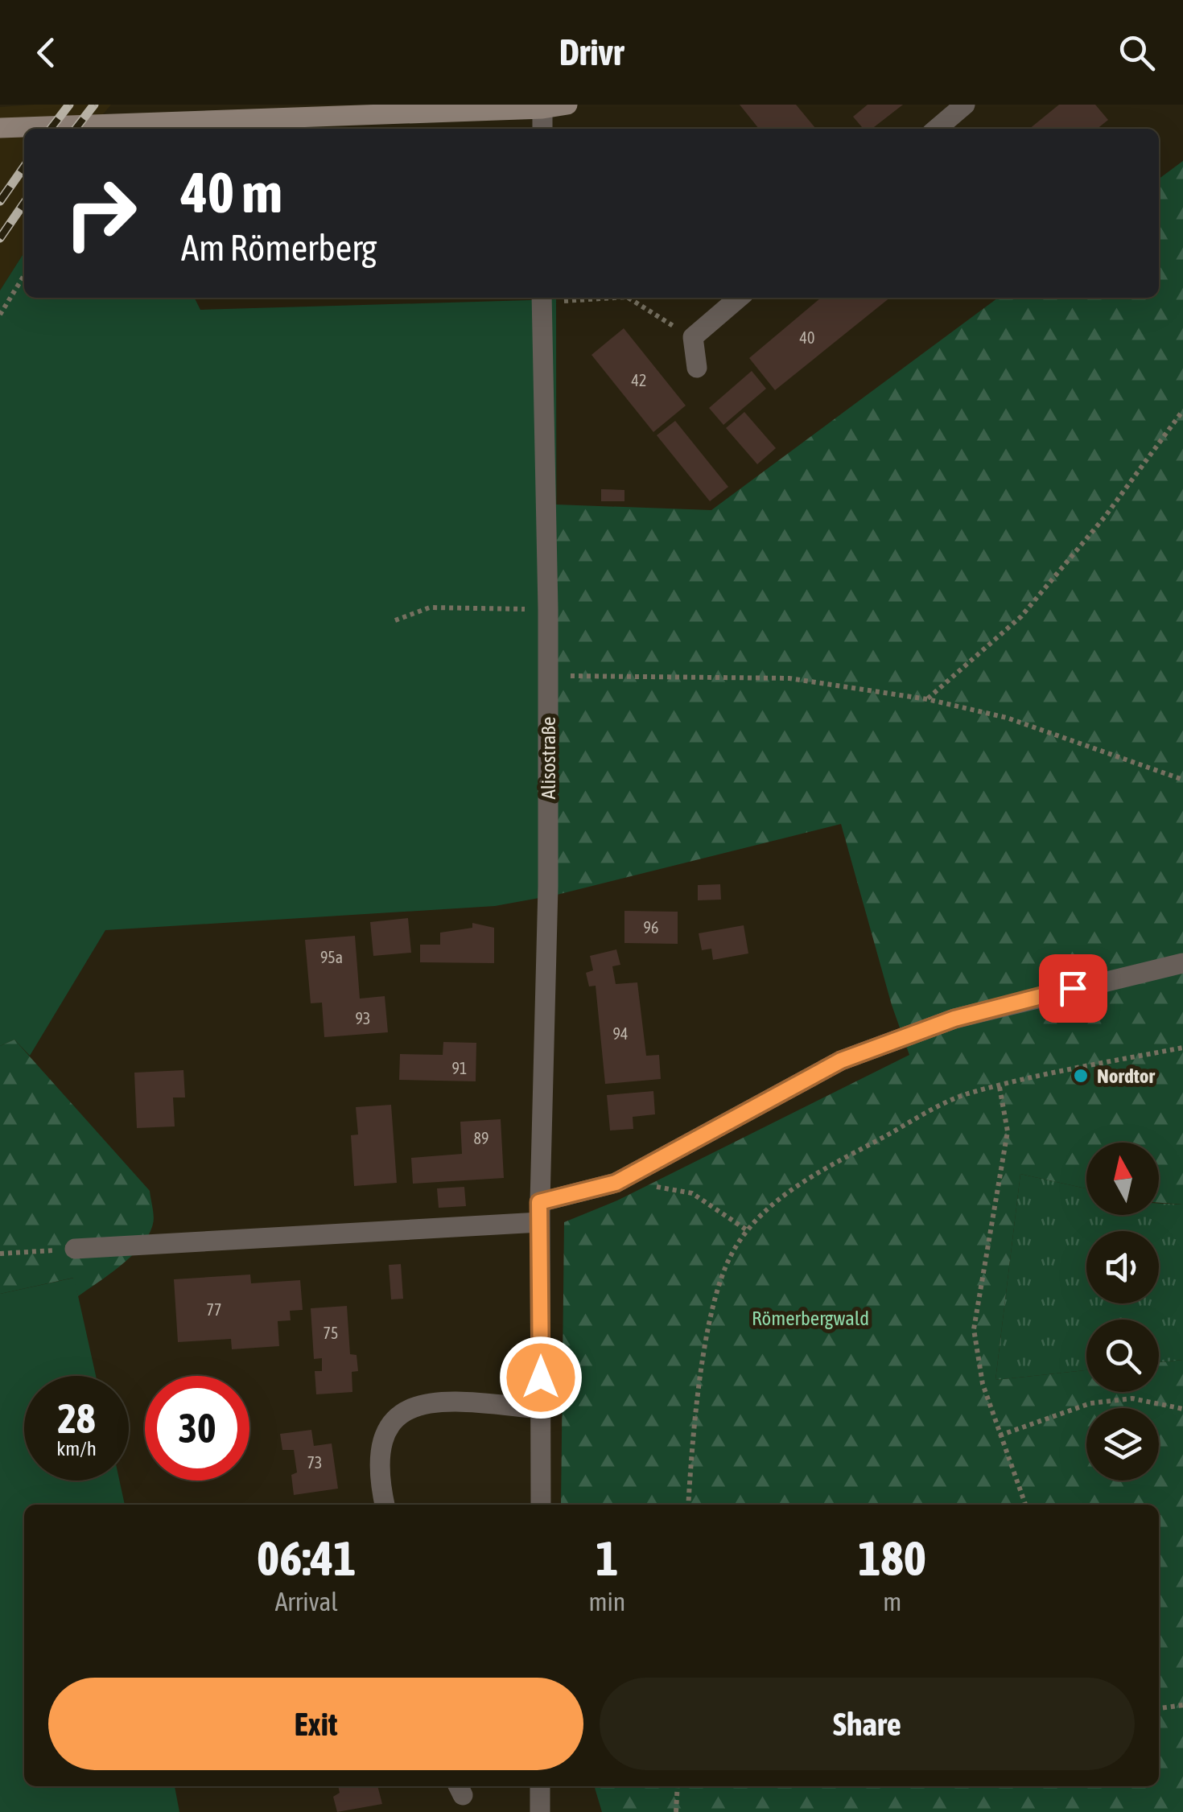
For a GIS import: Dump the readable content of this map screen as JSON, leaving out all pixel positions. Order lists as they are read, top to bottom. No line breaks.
{"streets":{"street":["Alisostraße"]},"parks":["Römerbergwald"],"places":["Nordtor"],"house_numbers":["40","42","96","95a","93","94","91","89","77","75","73"],"north":"top","page":{"header":"Drivr","turn":["40 m","Am Römerberg"],"speed":"28 km/h","limit":"30","eta":["06:41","Arrival","1","min","180","m"],"buttons":["Exit","Share"]}}
